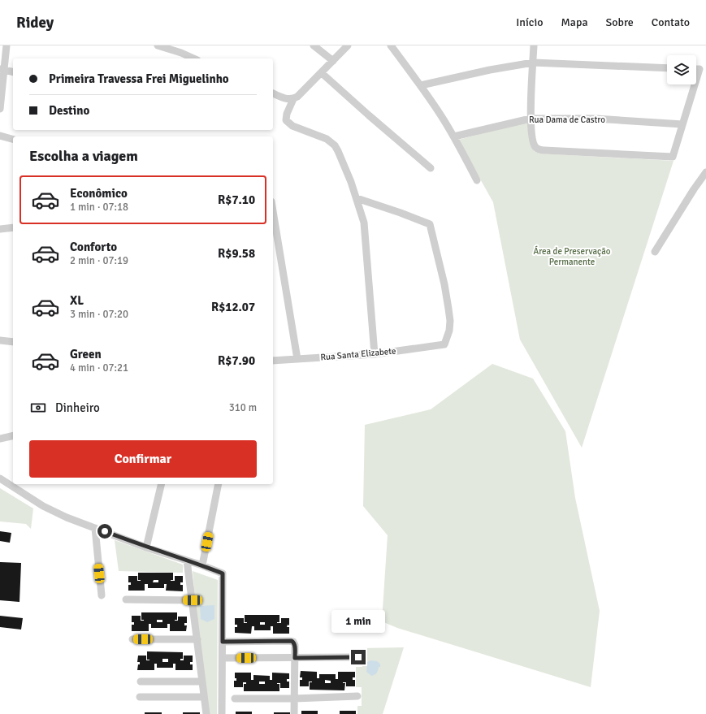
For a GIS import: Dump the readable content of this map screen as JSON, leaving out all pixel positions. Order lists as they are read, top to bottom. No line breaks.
{"streets":{"street":["Rua Dama de Castro","Rua Santa Elizabete"]},"parks":["Área de Preservação Permanente"],"page":{"header":"Ridey","nav":["Início","Mapa","Sobre","Contato"],"banner":["Primeira Travessa Frei Miguelinho","Destino"],"heading":"Escolha a viagem","list":[{"name":"Econômico","note":"1 min · 07:18","value":"R$7.10"},{"name":"Conforto","note":"2 min · 07:19","value":"R$9.58"},{"name":"XL","note":"3 min · 07:20","value":"R$12.07"},{"name":"Green","note":"4 min · 07:21","value":"R$7.90"}],"pay":["Dinheiro","310 m"],"buttons":"Confirmar","bubble":"1 min"}}
